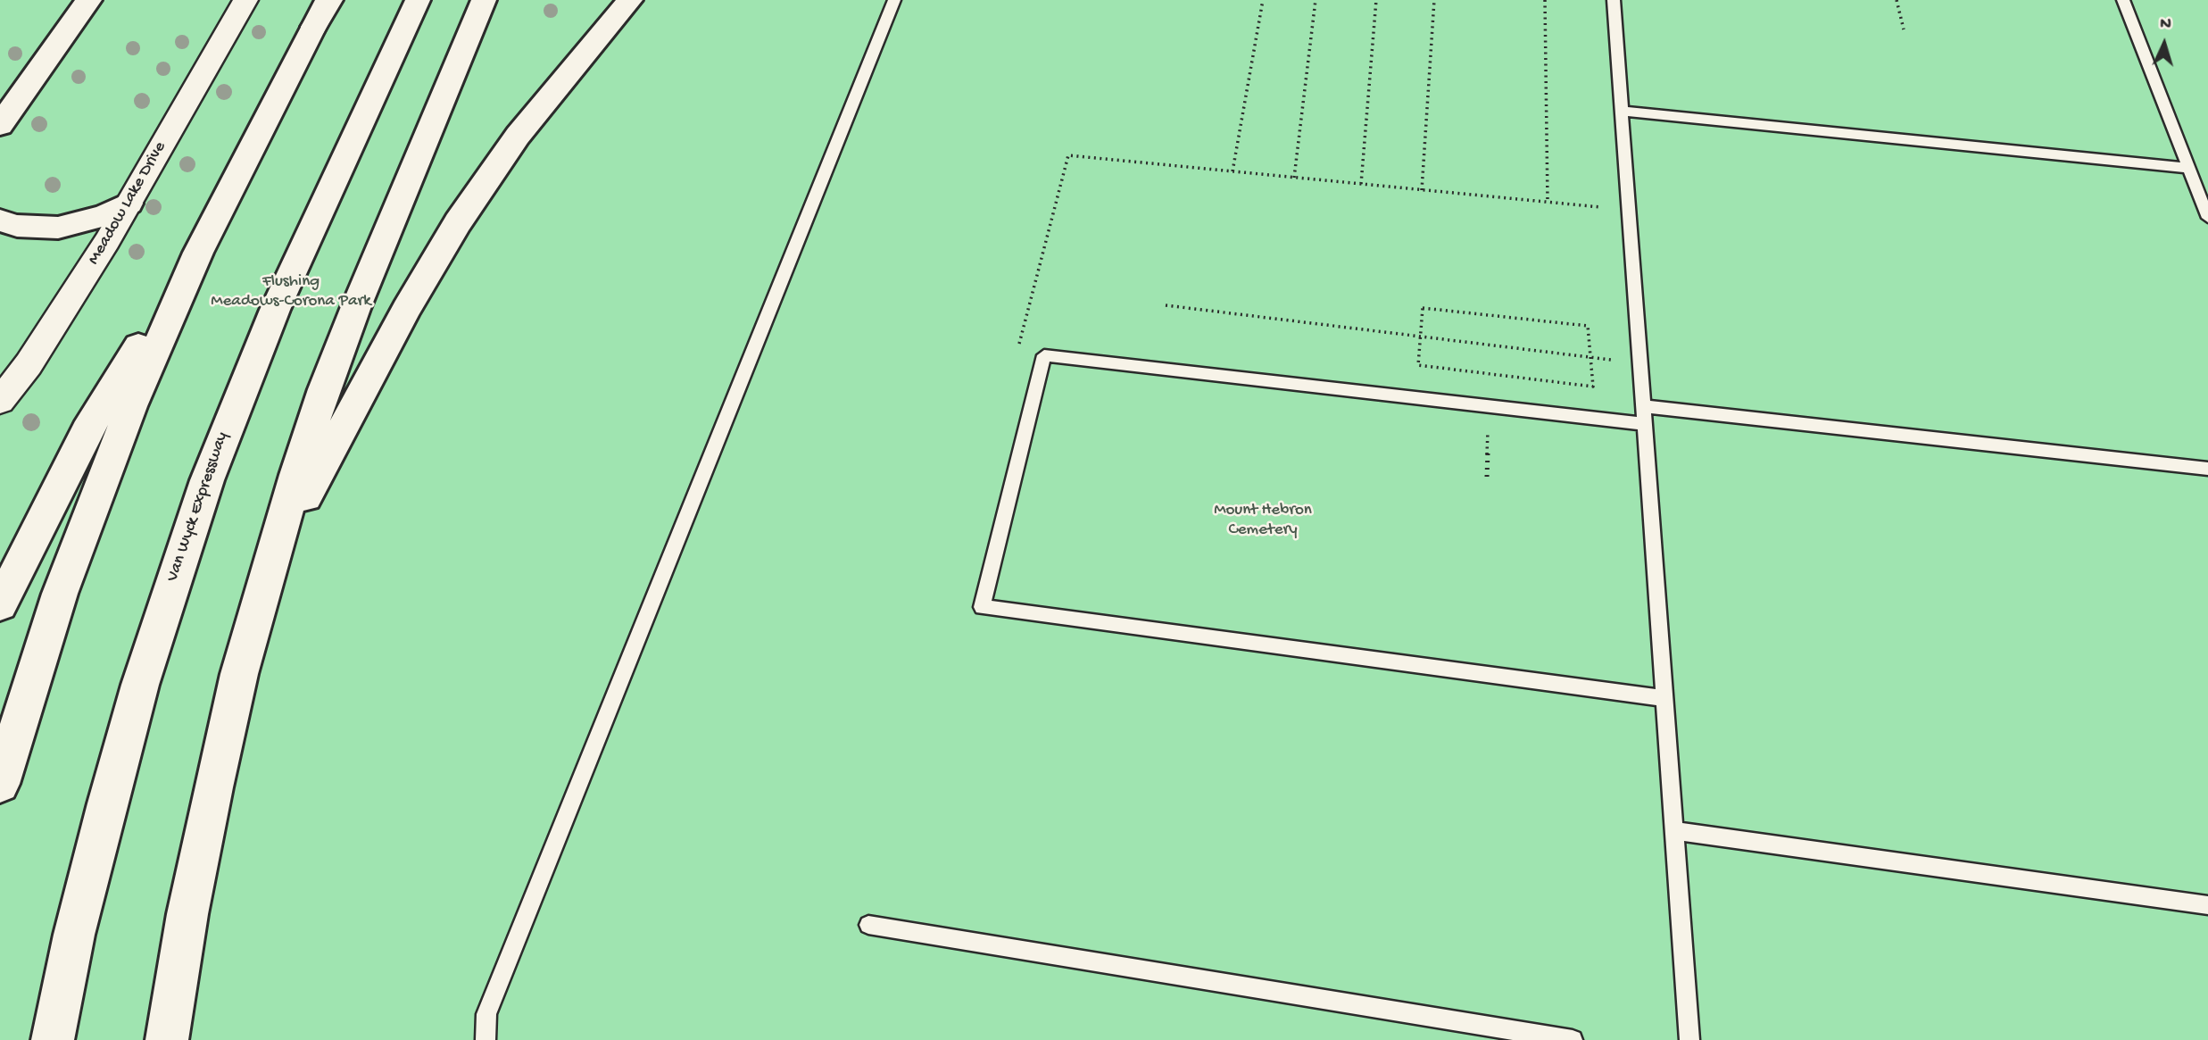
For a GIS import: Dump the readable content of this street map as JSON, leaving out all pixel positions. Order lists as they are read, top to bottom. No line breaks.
{"streets":{"main road":["Van Wyck Expressway"],"street":["Meadow Lake Drive"]},"parks":["Flushing Meadows-Corona Park","Mount Hebron Cemetery"],"north":"top"}
